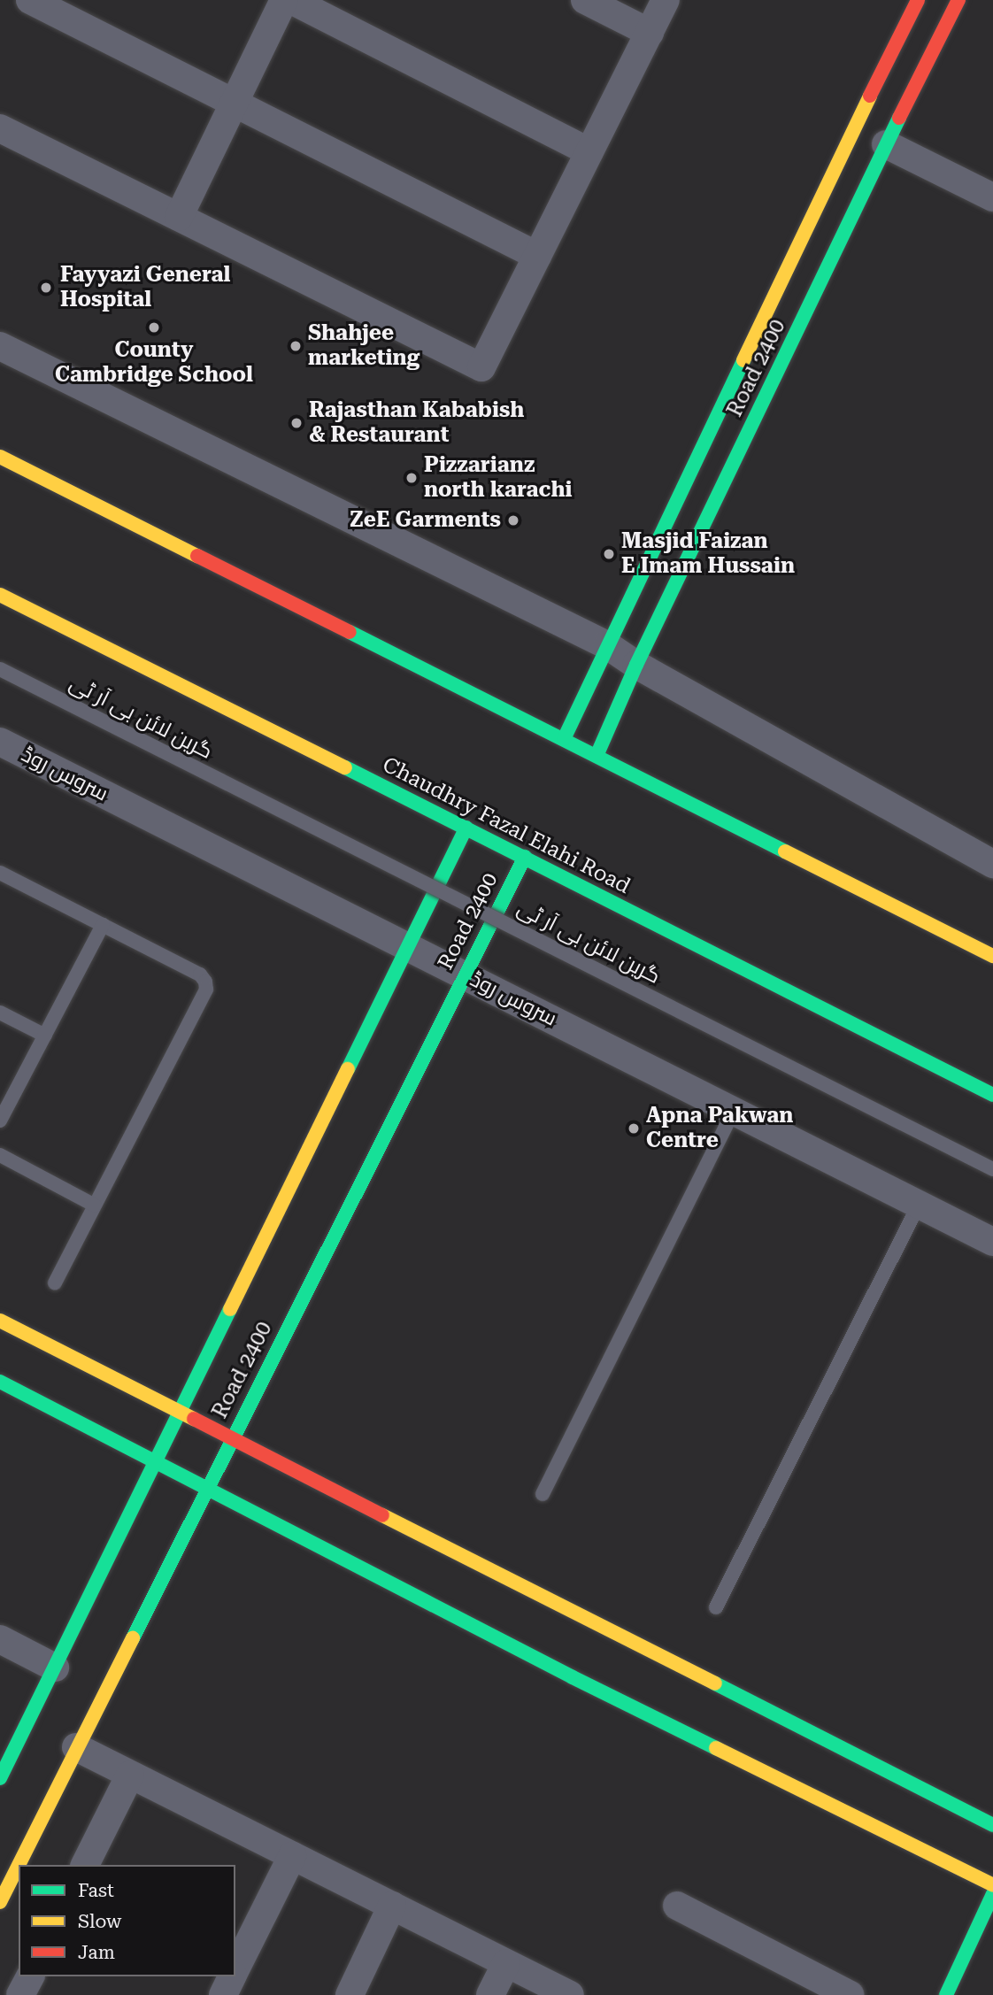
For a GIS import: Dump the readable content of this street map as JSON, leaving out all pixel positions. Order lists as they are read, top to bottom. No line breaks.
{"streets":{"main road":["Road 2400","Chaudhry Fazal Elahi Road"],"street":["سروس روڈ"],"lane":["گرین لائن بی آر ٹی"]},"crossings":[["Road 2400","سروس روڈ"],["Road 2400","Chaudhry Fazal Elahi Road"]],"places":["Fayyazi General Hospital","County Cambridge School","Shahjee marketing","Rajasthan Kababish & Restaurant","Pizzarianz north karachi","ZeE Garments","Masjid Faizan E Imam Hussain","Apna Pakwan Centre"],"legend":["Fast","Slow","Jam"]}
